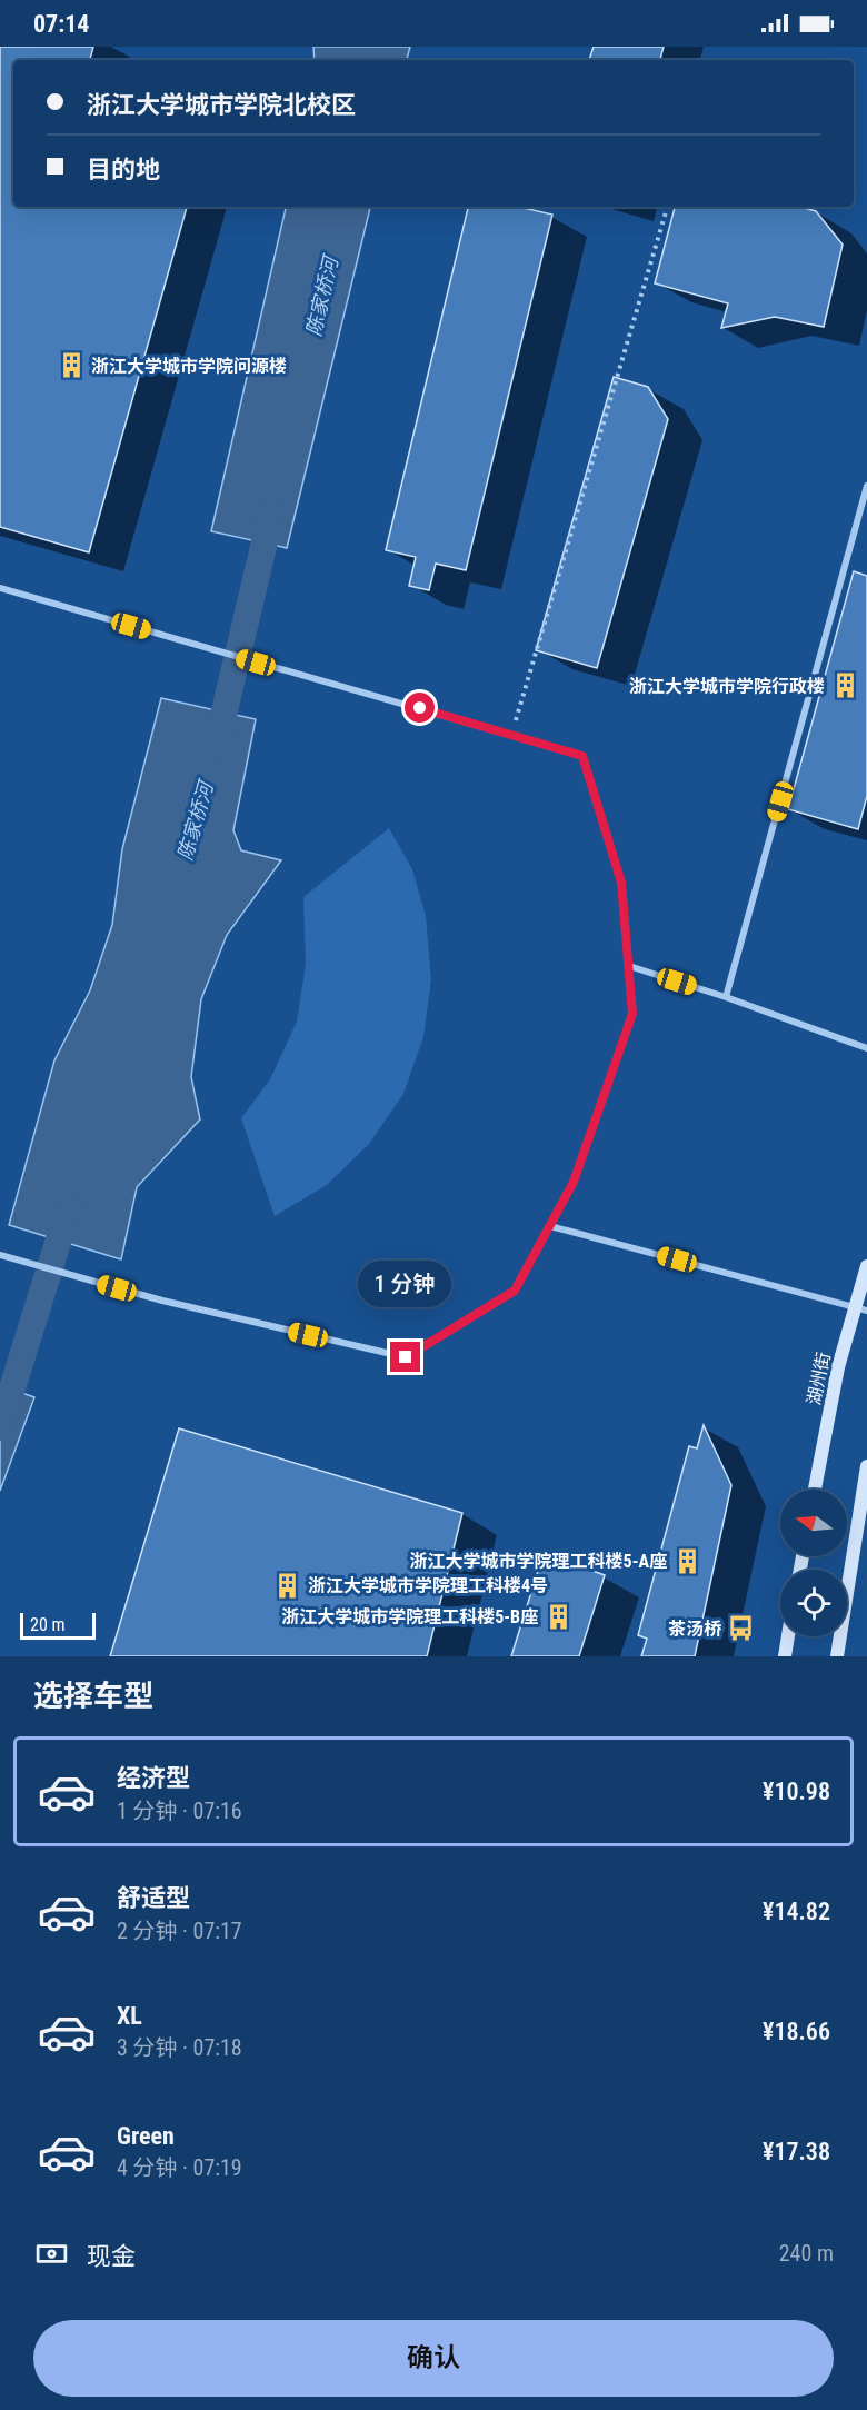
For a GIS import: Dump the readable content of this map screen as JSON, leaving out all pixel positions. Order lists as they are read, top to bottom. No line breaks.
{"streets":{"main road":["湖州街"]},"water":["陈家桥河"],"places":{"building":["浙江大学城市学院问源楼","浙江大学城市学院行政楼","浙江大学城市学院理工科楼5-A座","浙江大学城市学院理工科楼4号","浙江大学城市学院理工科楼5-B座"],"bus stop":["茶汤桥"]},"scale_bar":"20 m","north":"left","page":{"status":"07:14","banner":["浙江大学城市学院北校区","目的地"],"bubble":"1 分钟","scale":"20 m","heading":"选择车型","list":[{"name":"经济型","note":"1 分钟 · 07:16","value":"¥10.98"},{"name":"舒适型","note":"2 分钟 · 07:17","value":"¥14.82"},{"name":"XL","note":"3 分钟 · 07:18","value":"¥18.66"},{"name":"Green","note":"4 分钟 · 07:19","value":"¥17.38"}],"pay":["现金","240 m"],"buttons":"确认"}}
